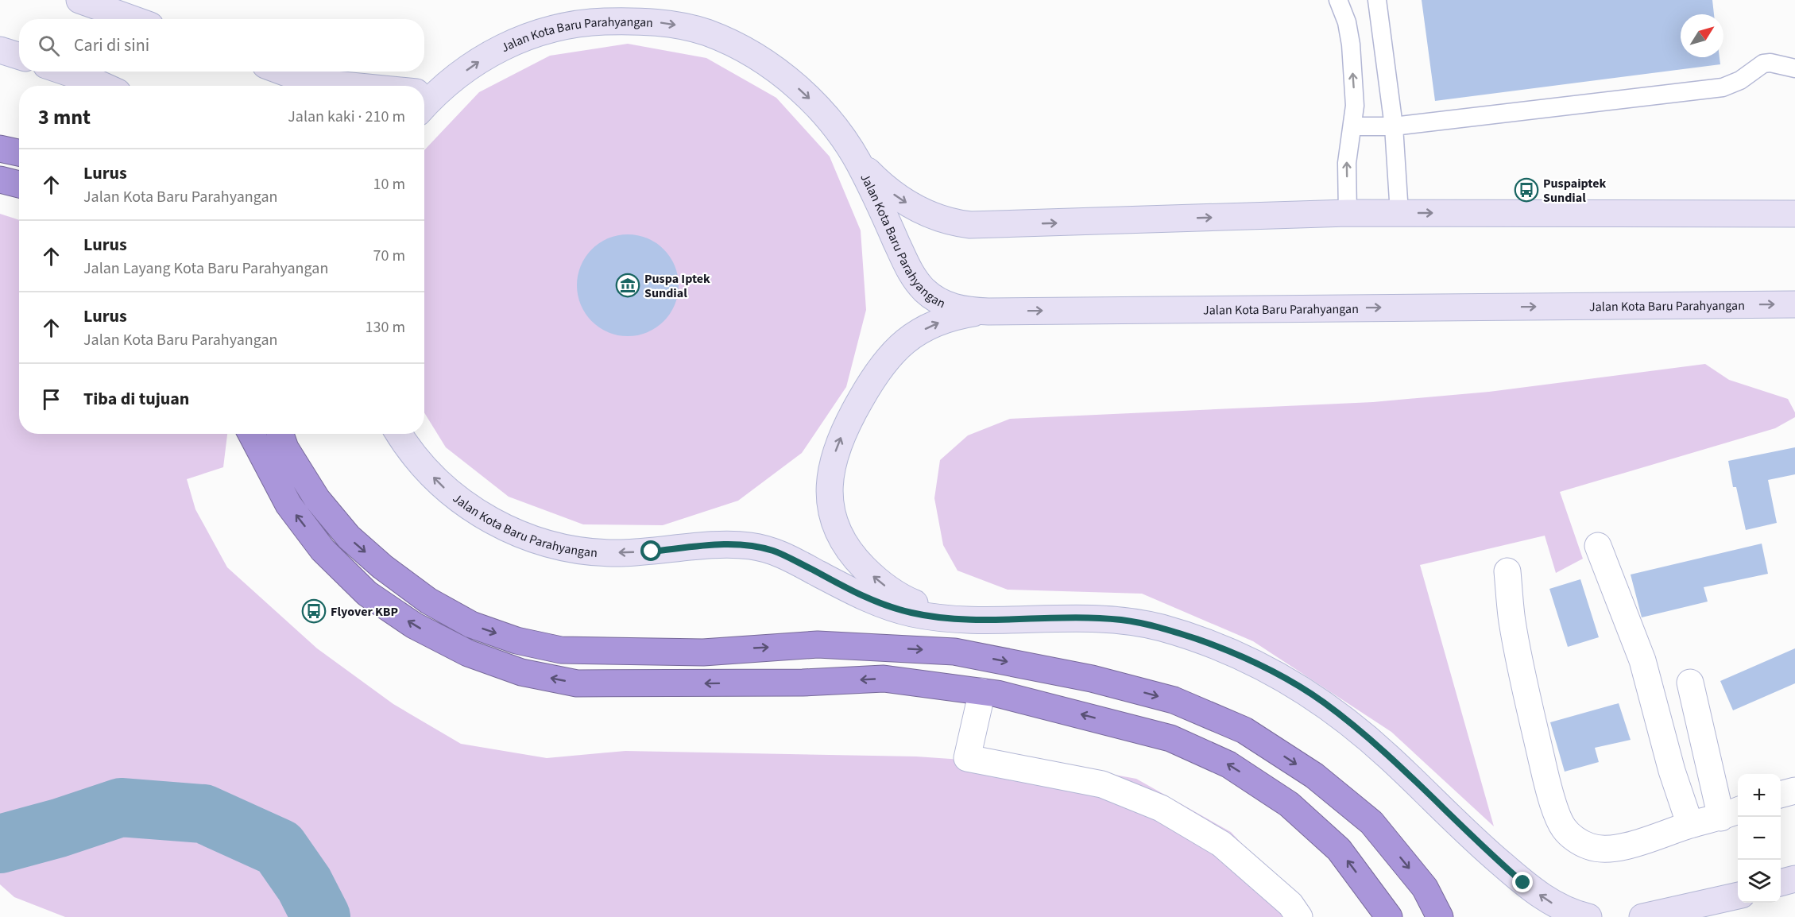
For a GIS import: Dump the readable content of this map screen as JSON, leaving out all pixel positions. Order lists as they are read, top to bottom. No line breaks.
{"streets":{"main road":["Jalan Kota Baru Parahyangan"]},"places":{"bus stop":["Puspaiptek Sundial","Flyover KBP"],"museum":["Puspa Iptek Sundial"]},"north":"top right","page":{"search":"Cari di sini","heading":["3 mnt","Jalan kaki · 210 m"],"list":[["Lurus","Jalan Kota Baru Parahyangan","10 m"],["Lurus","Jalan Layang Kota Baru Parahyangan","70 m"],["Lurus","Jalan Kota Baru Parahyangan","130 m"],"Tiba di tujuan"],"map_buttons":["+","−"]}}
